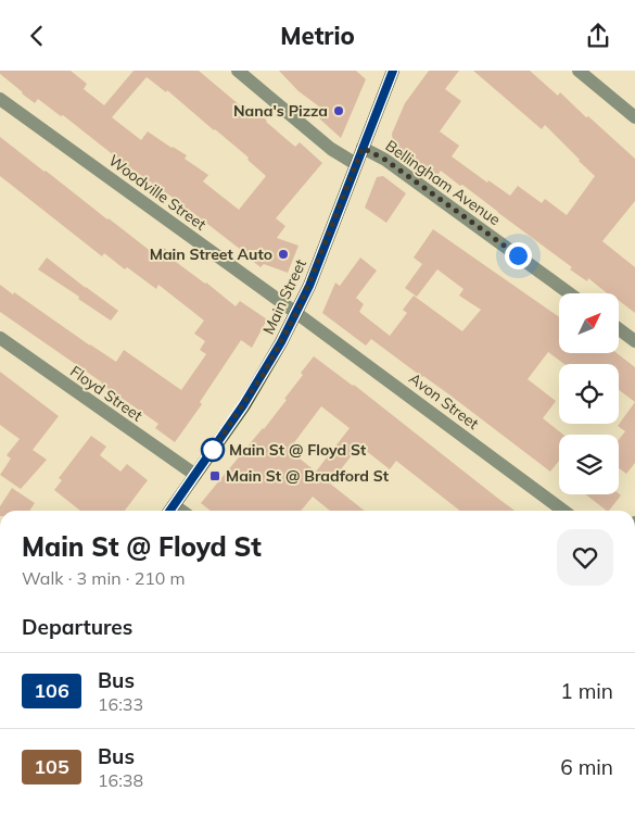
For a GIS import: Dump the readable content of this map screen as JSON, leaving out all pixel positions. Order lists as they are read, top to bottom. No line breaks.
{"streets":{"main road":["Main Street"],"street":["Bellingham Avenue","Woodville Street","Floyd Street","Avon Street"]},"crossings":[["Bellingham Avenue","Main Street"],["Woodville Street","Main Street"],["Woodville Street","Avon Street"],["Main Street","Floyd Street"],["Main Street","Avon Street"]],"places":{"other":["Nana's Pizza","Main Street Auto","Main St @ Floyd St"],"transit":["Main St @ Bradford St"]},"lines":["bus line 106"],"north":"top right","page":{"header":"Metrio","heading":[["Main St @ Floyd St","Walk · 3 min · 210 m"],"Departures"],"list":[{"mark":"106","name":"Bus","note":"16:33","value":"1 min"},{"mark":"105","name":"Bus","note":"16:38","value":"6 min"}]}}
